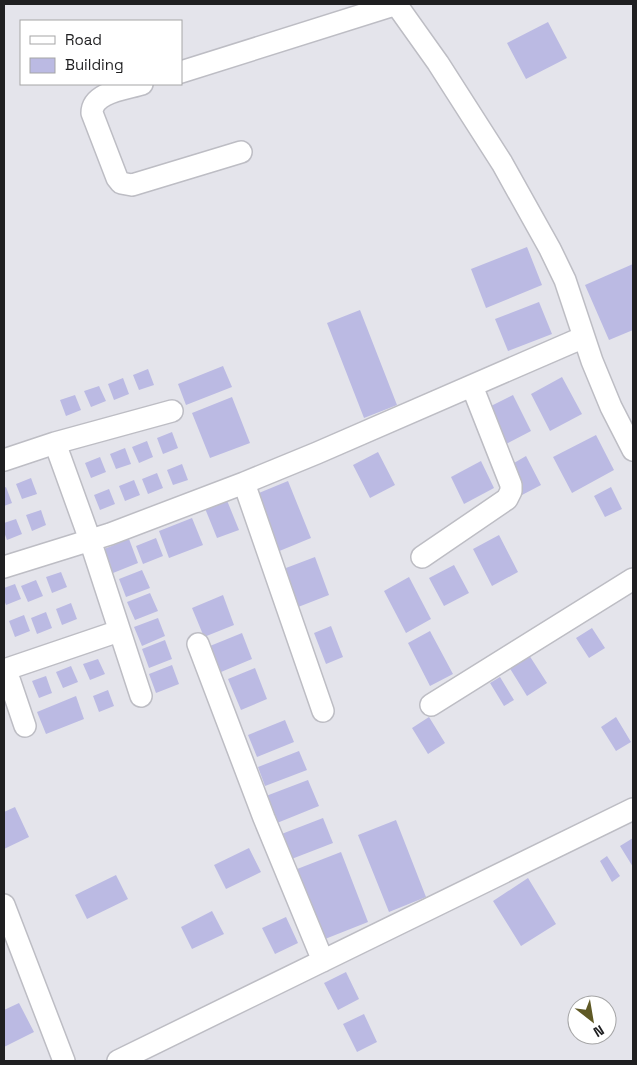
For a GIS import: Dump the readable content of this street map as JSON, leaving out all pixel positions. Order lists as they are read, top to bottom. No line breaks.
{"legend":["Road","Building"],"north":"bottom right"}
